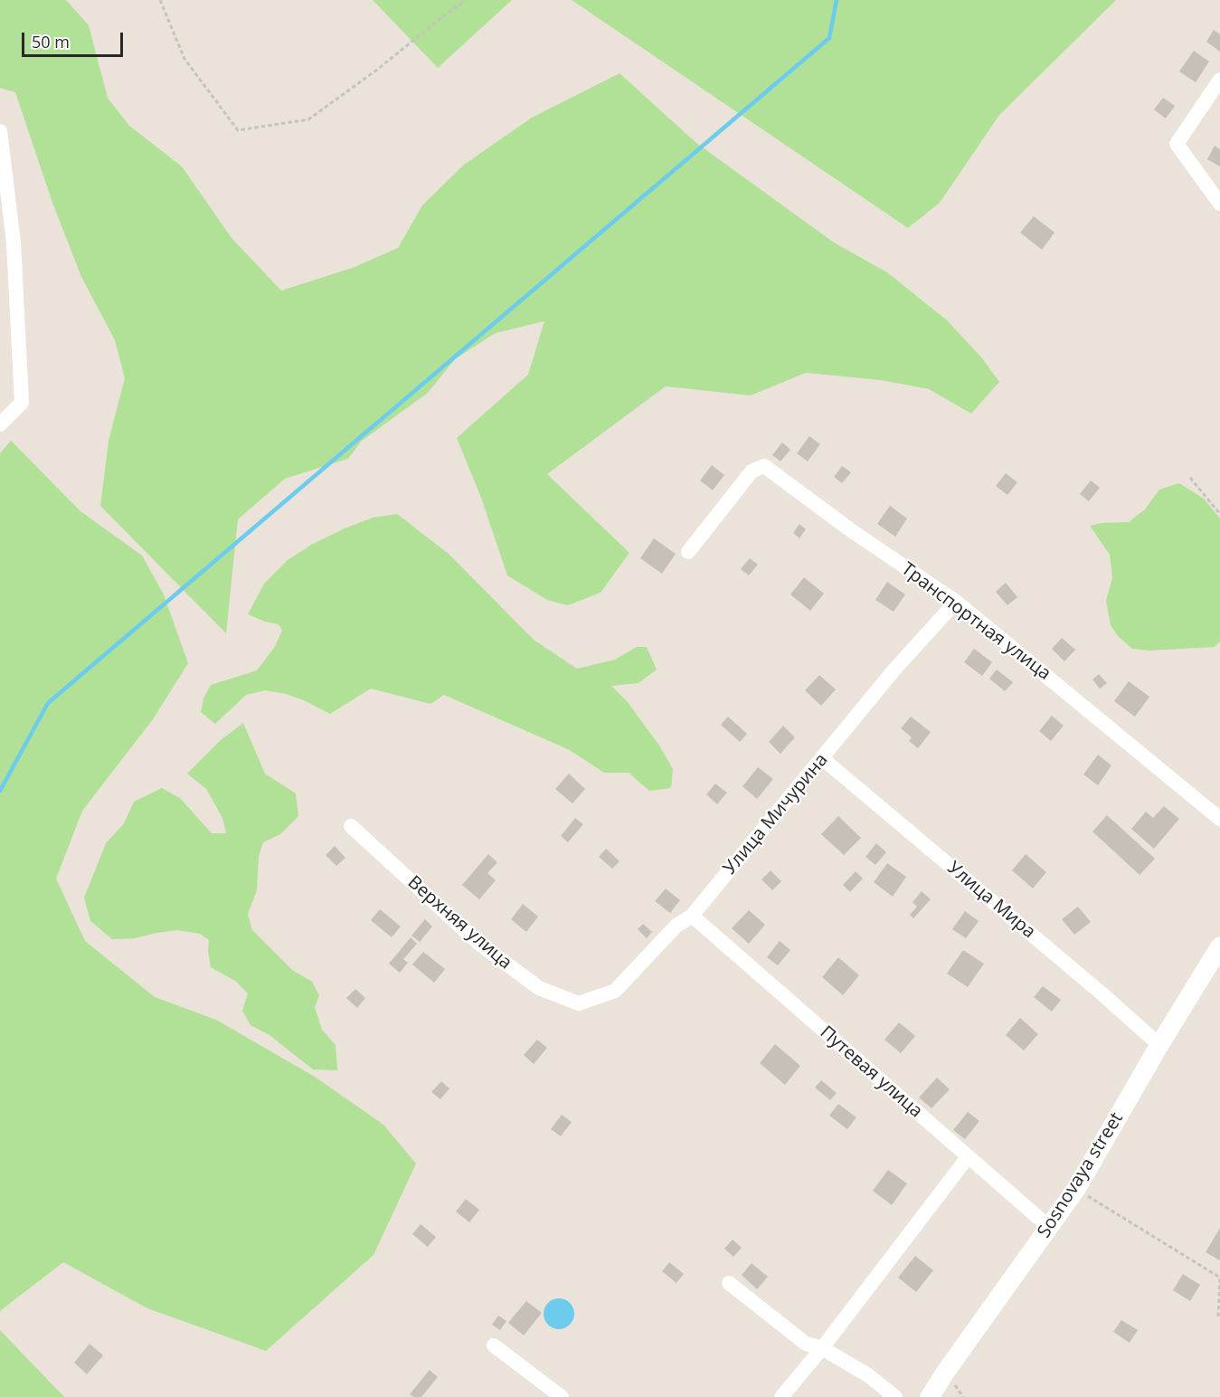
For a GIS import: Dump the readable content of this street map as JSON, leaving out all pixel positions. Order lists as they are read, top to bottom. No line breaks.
{"streets":{"street":["Транспортная улица","Улица Мичурина","Улица Мира","Верхняя улица","Путевая улица","Sosnovaya street"]},"crossings":[["Транспортная улица","Улица Мичурина"],["Улица Мичурина","Улица Мира"],["Улица Мичурина","Верхняя улица"],["Улица Мичурина","Путевая улица"],["Улица Мира","Sosnovaya street"],["Путевая улица","Sosnovaya street"]],"scale_bar":"50 m"}
